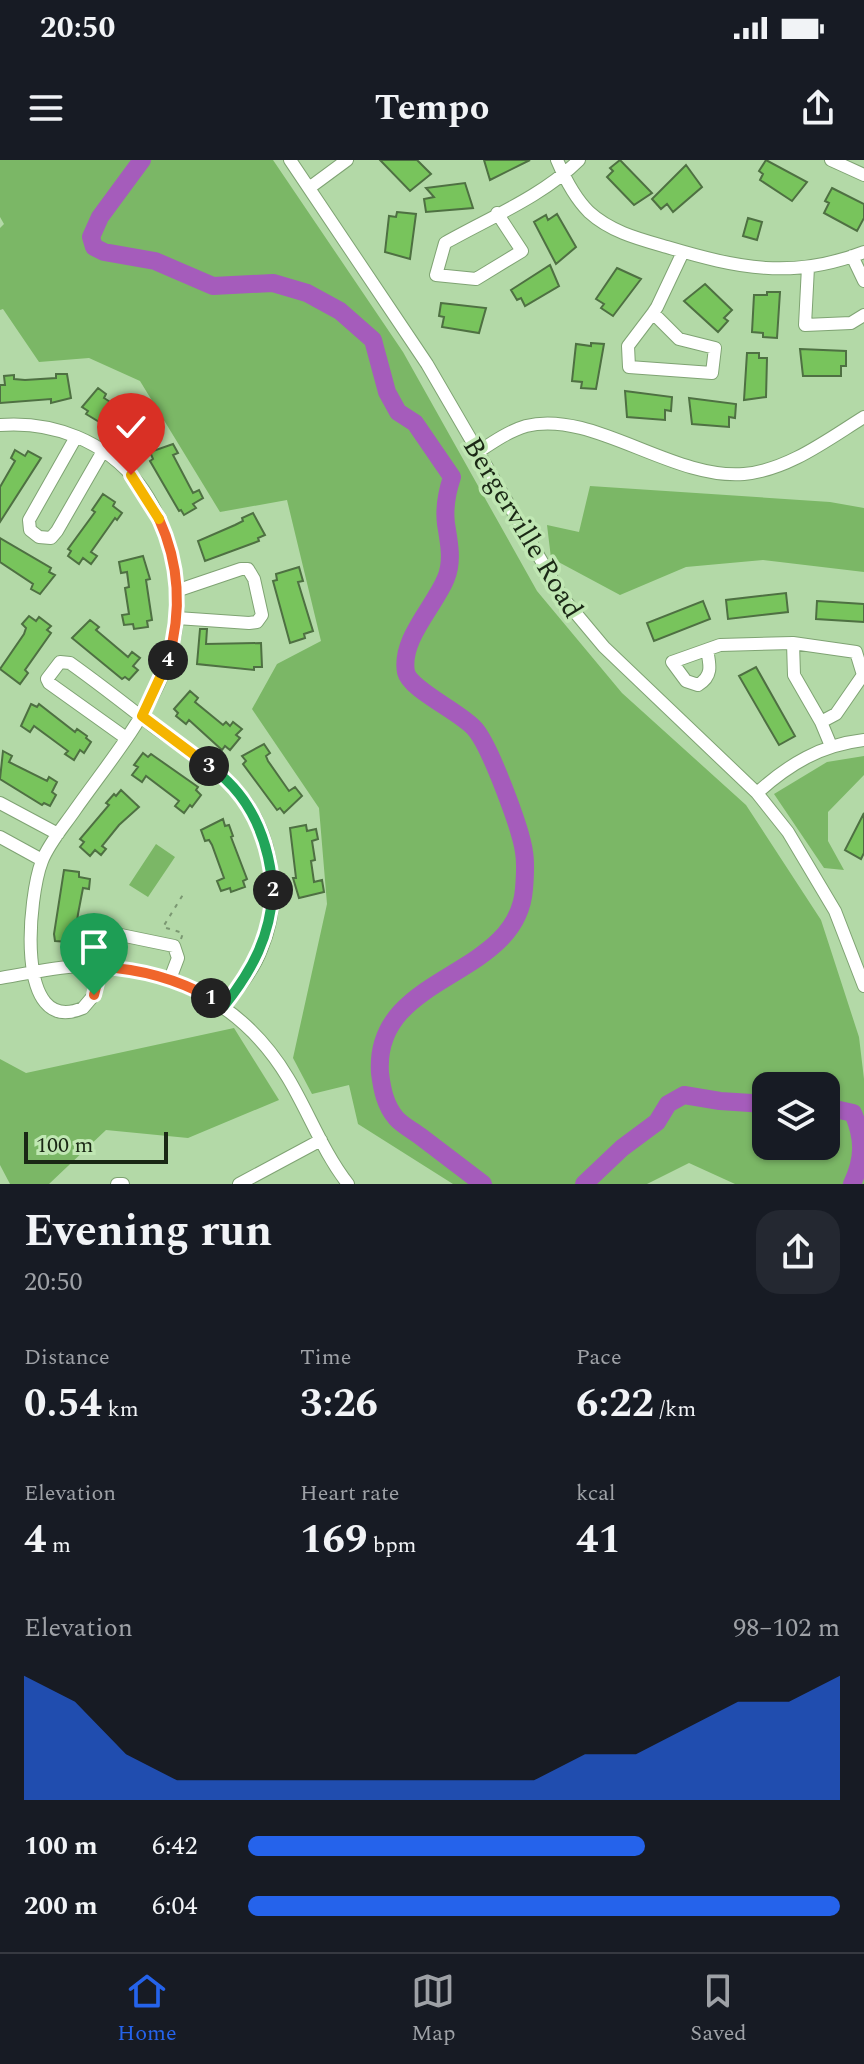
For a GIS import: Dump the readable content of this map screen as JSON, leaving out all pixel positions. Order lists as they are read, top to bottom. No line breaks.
{"streets":{"street":["Bergerville Road"]},"scale_bar":"100 m","page":{"status":"20:50","header":"Tempo","pins":["4","3","2","1"],"scale":"100 m","heading":["Evening run","20:50"],"stats":[["Distance","0.54 km"],["Time","3:26"],["Pace","6:22 /km"],["Elevation","4 m"],["Heart rate","169 bpm"],["kcal","41"]],"chart":["Elevation","98–102 m"],"list":[{"name":"100 m","note":"6:42"},{"name":"200 m","note":"6:04"}],"tabs":["Home","Map","Saved"]}}
